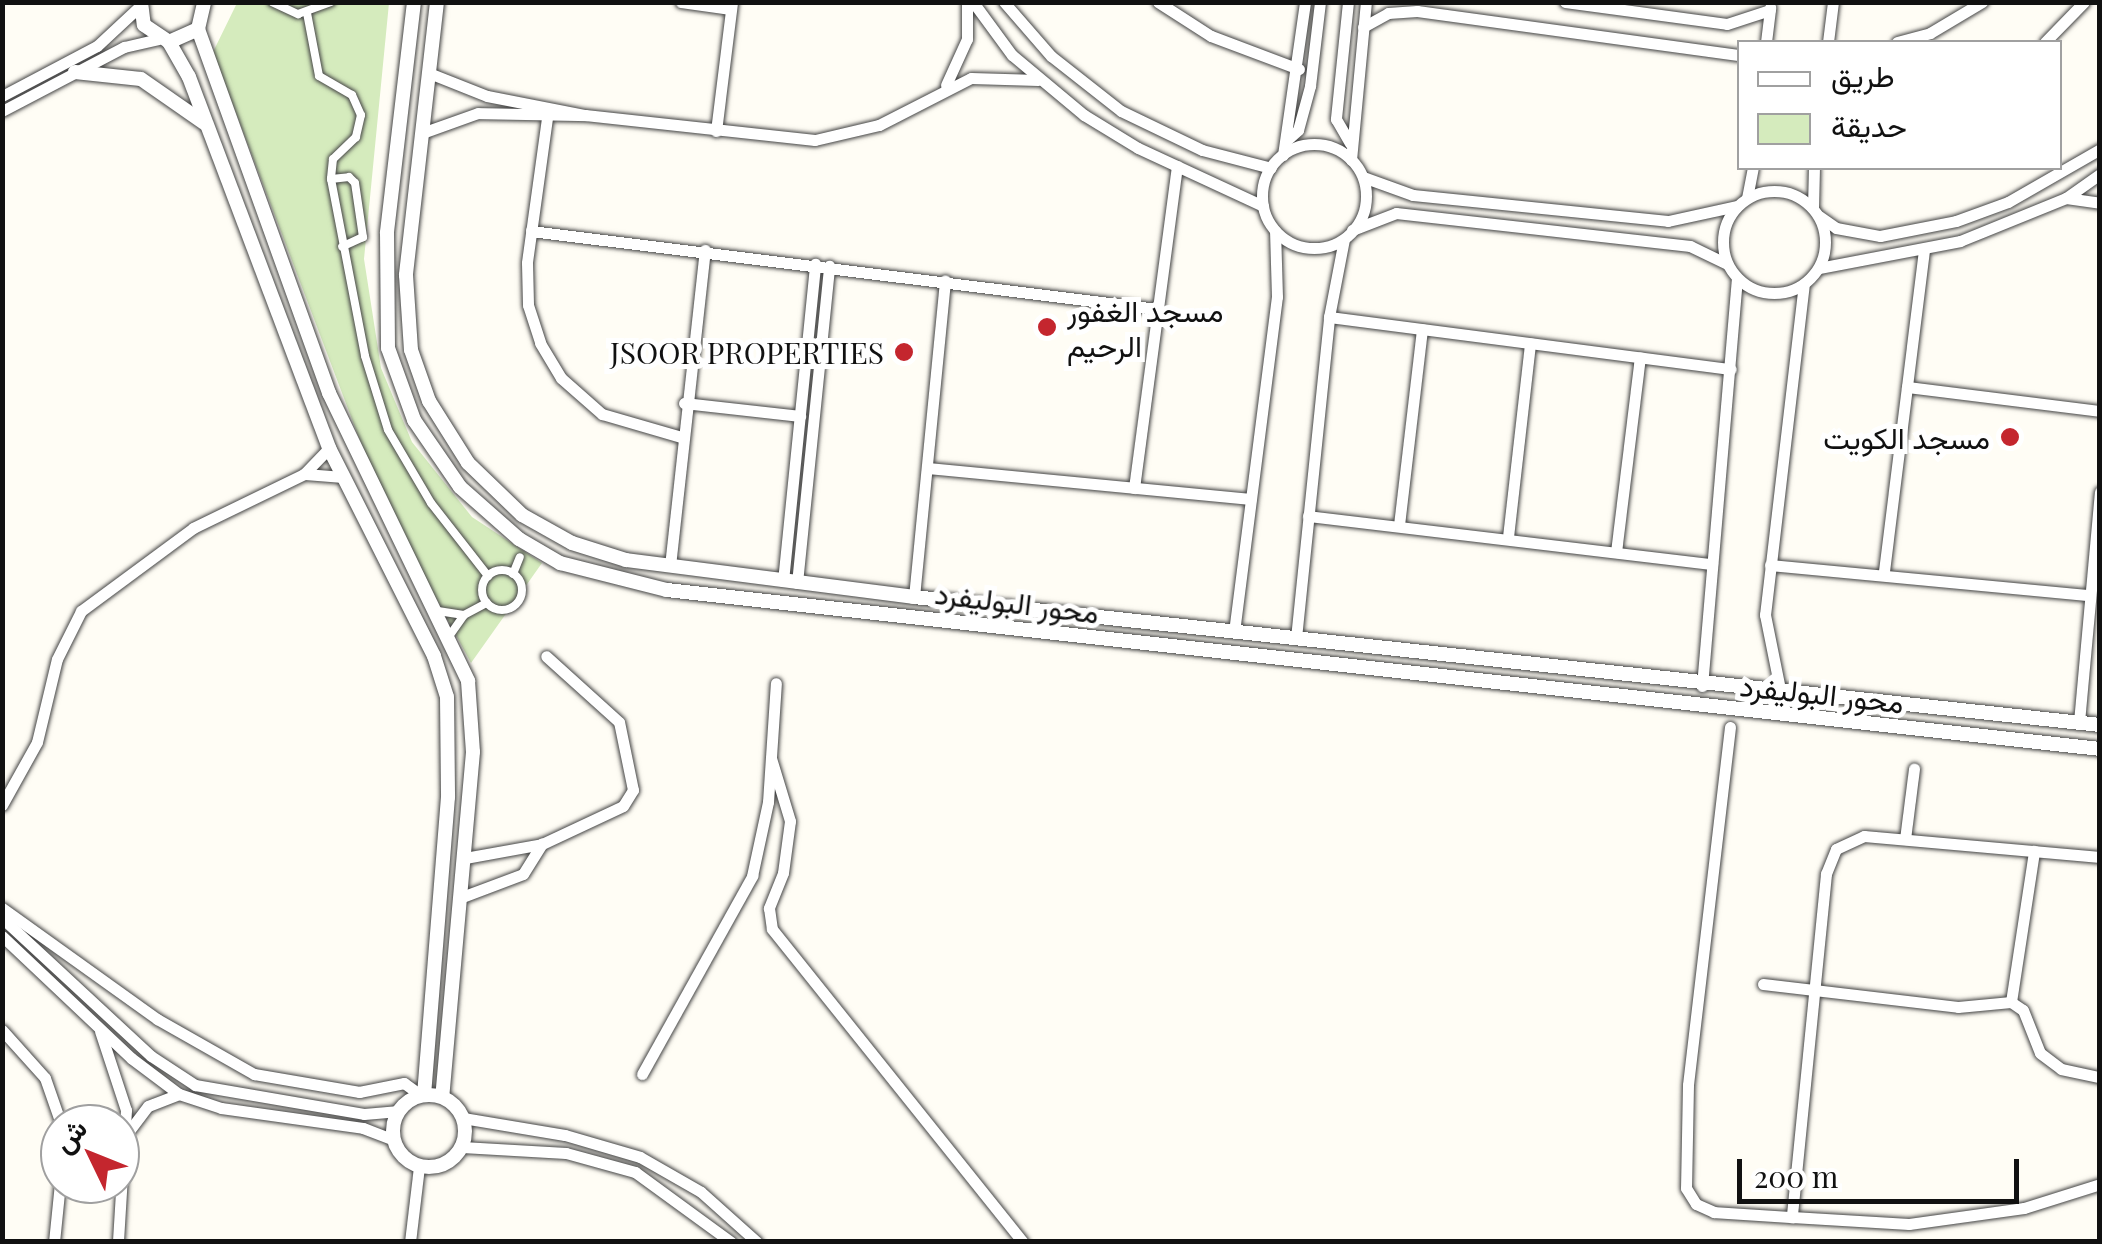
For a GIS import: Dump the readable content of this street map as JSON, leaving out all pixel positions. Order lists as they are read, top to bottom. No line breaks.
{"streets":{"street":["محور البوليفرد"]},"places":["مسجد الغفور الرحيم","JSOOR PROPERTIES","مسجد الكويت"],"legend":["طريق","حديقة"],"scale_bar":"200 m","north":"top left"}
